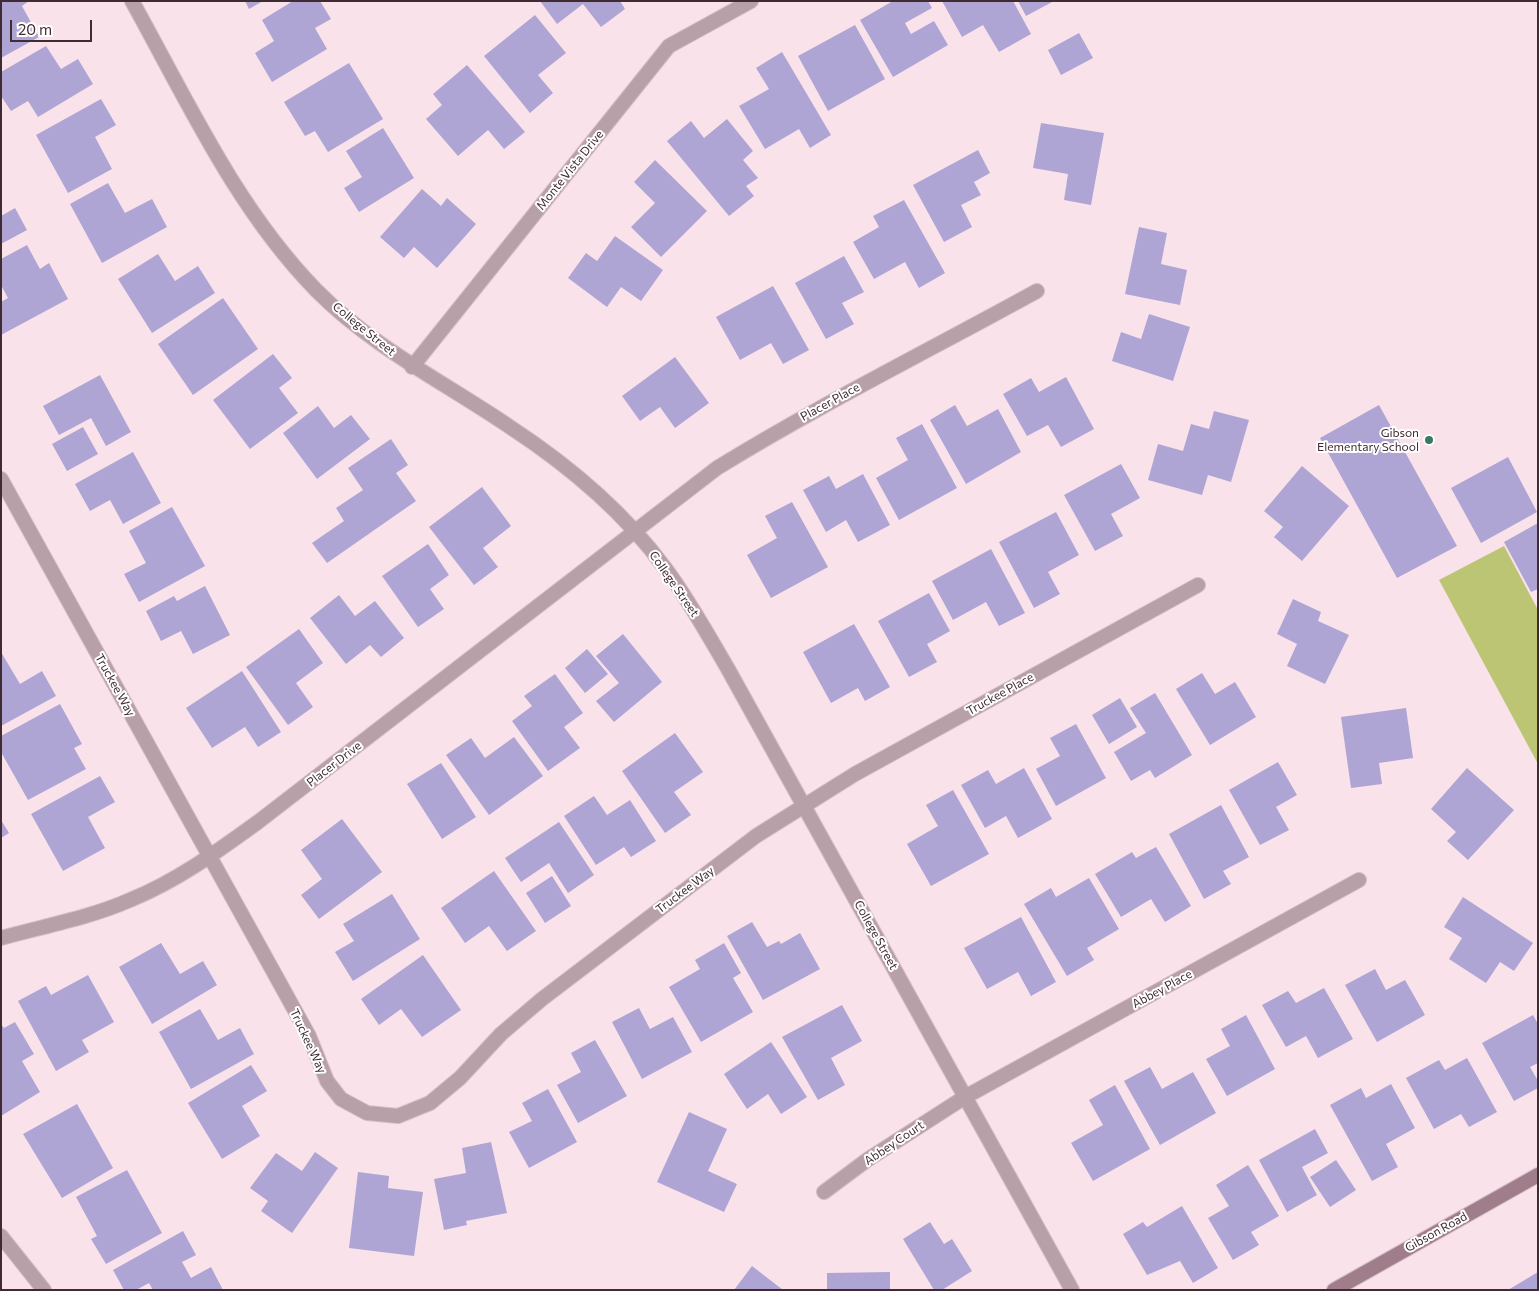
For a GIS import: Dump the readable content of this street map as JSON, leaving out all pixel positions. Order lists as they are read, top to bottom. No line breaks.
{"streets":{"main road":["Gibson Road"],"street":["Monte Vista Drive","College Street","Placer Place","Truckee Way","Truckee Place","Placer Drive","Abbey Place","Abbey Court"]},"crossings":[["Monte Vista Drive","College Street"],["College Street","Placer Place"],["College Street","Truckee Way"],["College Street","Truckee Place"],["College Street","Placer Drive"],["College Street","Abbey Place"],["College Street","Abbey Court"],["Placer Place","Placer Drive"],["Truckee Way","Truckee Place"],["Truckee Way","Placer Drive"],["Abbey Place","Abbey Court"]],"places":["Gibson Elementary School"],"scale_bar":"20 m"}
